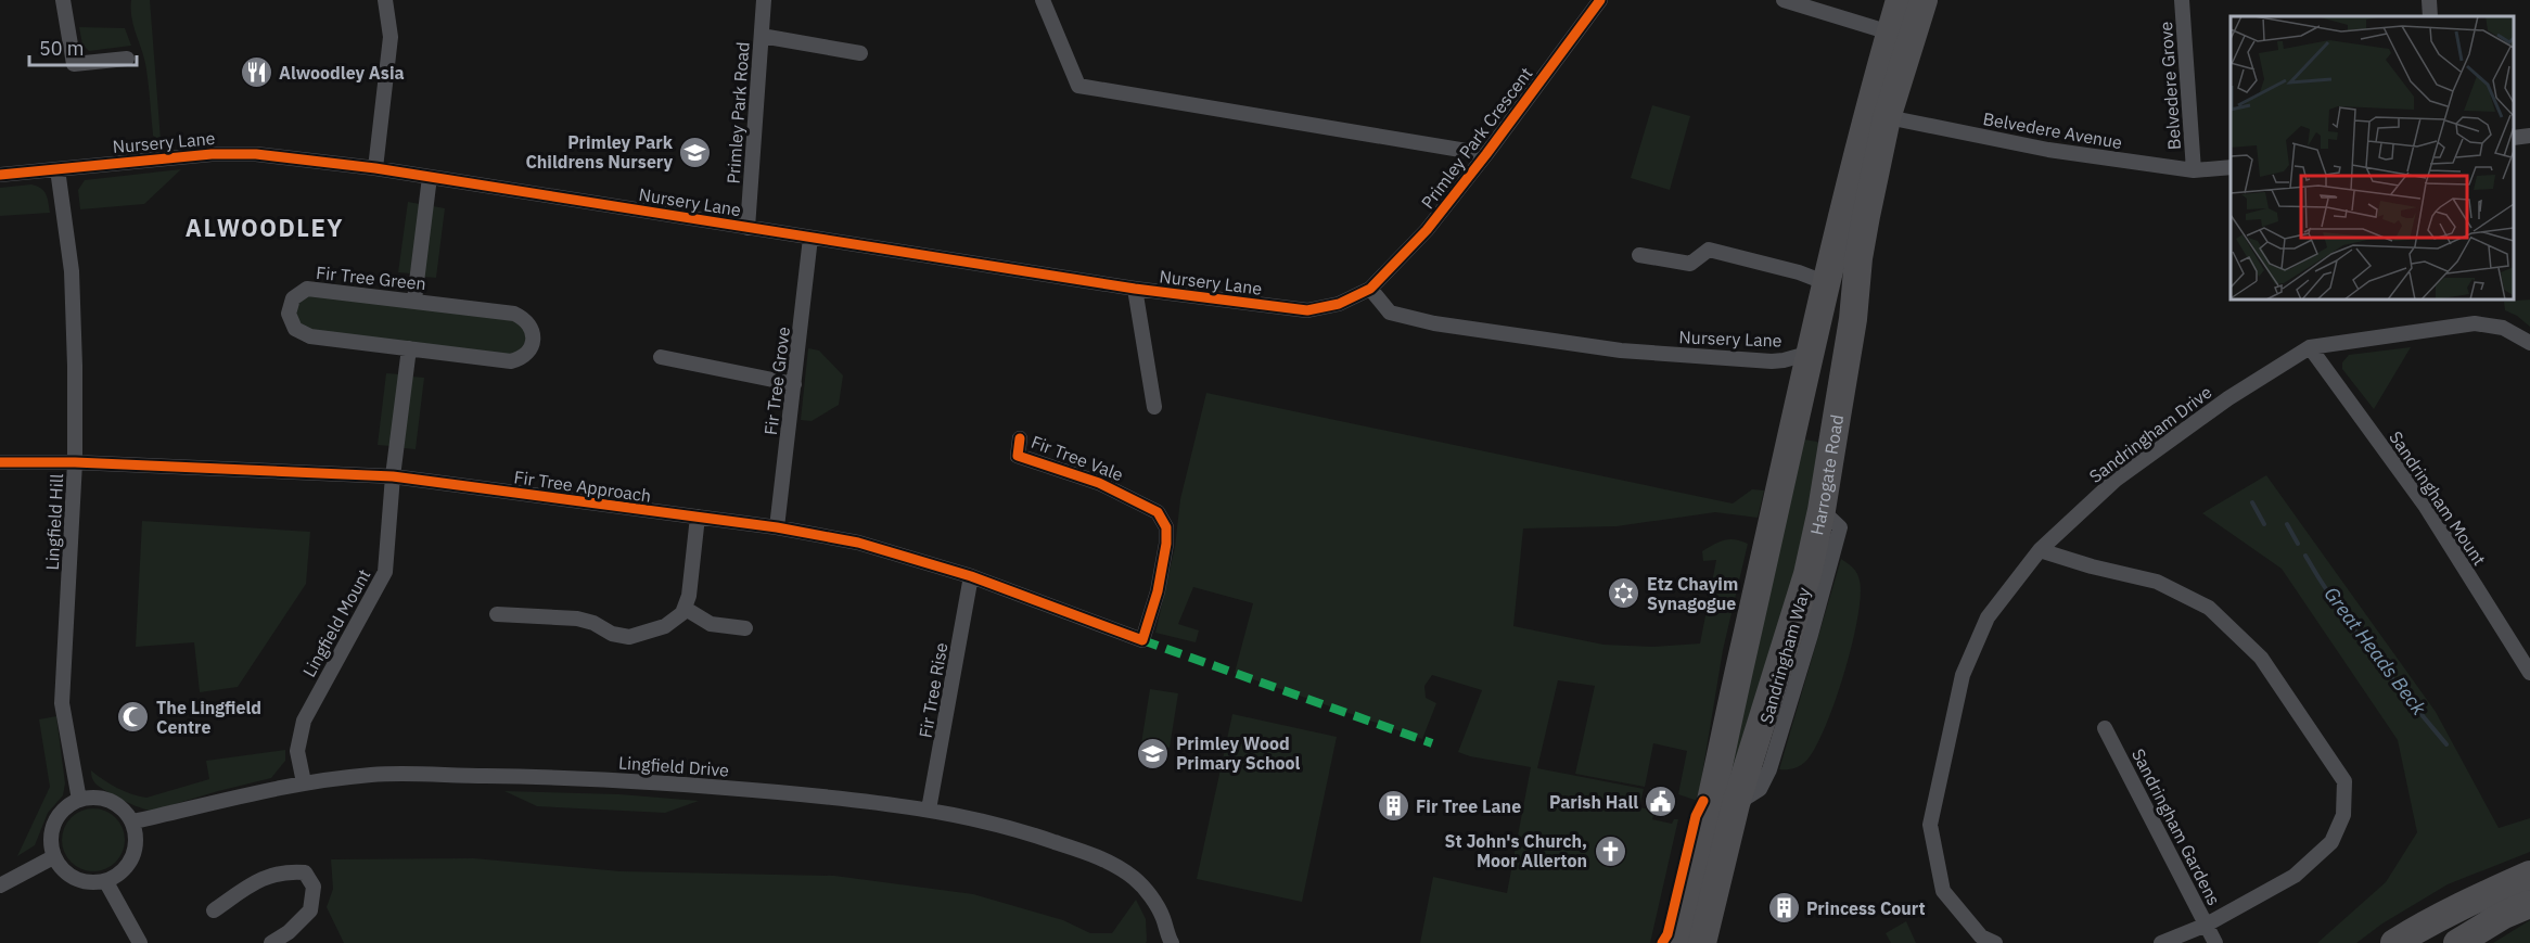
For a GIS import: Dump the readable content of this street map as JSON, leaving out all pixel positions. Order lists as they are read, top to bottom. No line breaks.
{"streets":{"highway":["Harrogate Road"],"street":["Belvedere Grove","Primley Park Road","Belvedere Avenue","Primley Park Crescent","Nursery Lane","Fir Tree Green","Fir Tree Grove","Sandringham Drive","Fir Tree Vale","Fir Tree Approach","Sandringham Mount","Lingfield Hill","Lingfield Mount","Fir Tree Rise","Lingfield Drive","Sandringham Gardens"]},"crossings":[["Belvedere Grove","Belvedere Avenue"],["Primley Park Road","Nursery Lane"],["Belvedere Avenue","Harrogate Road"],["Primley Park Crescent","Nursery Lane"],["Nursery Lane","Fir Tree Grove"],["Nursery Lane","Harrogate Road"],["Nursery Lane","Lingfield Hill"],["Fir Tree Green","Lingfield Mount"],["Fir Tree Grove","Fir Tree Approach"],["Sandringham Drive","Sandringham Mount"],["Fir Tree Vale","Fir Tree Approach"],["Fir Tree Approach","Lingfield Hill"],["Fir Tree Approach","Lingfield Mount"],["Fir Tree Approach","Fir Tree Rise"],["Lingfield Hill","Lingfield Drive"],["Lingfield Mount","Lingfield Drive"],["Fir Tree Rise","Lingfield Drive"]],"districts":["ALWOODLEY"],"water":["Great Heads Beck"],"places":{"restaurant":["Alwoodley Asia"],"school or university":["Primley Park Childrens Nursery","Primley Wood Primary School"],"synagogue":["Etz Chayim Synagogue"],"mosque":["The Lingfield Centre"],"public building":["Parish Hall"],"building":["Fir Tree Lane","Princess Court"],"church":["St John's Church, Moor Allerton"]},"scale_bar":"50 m"}
